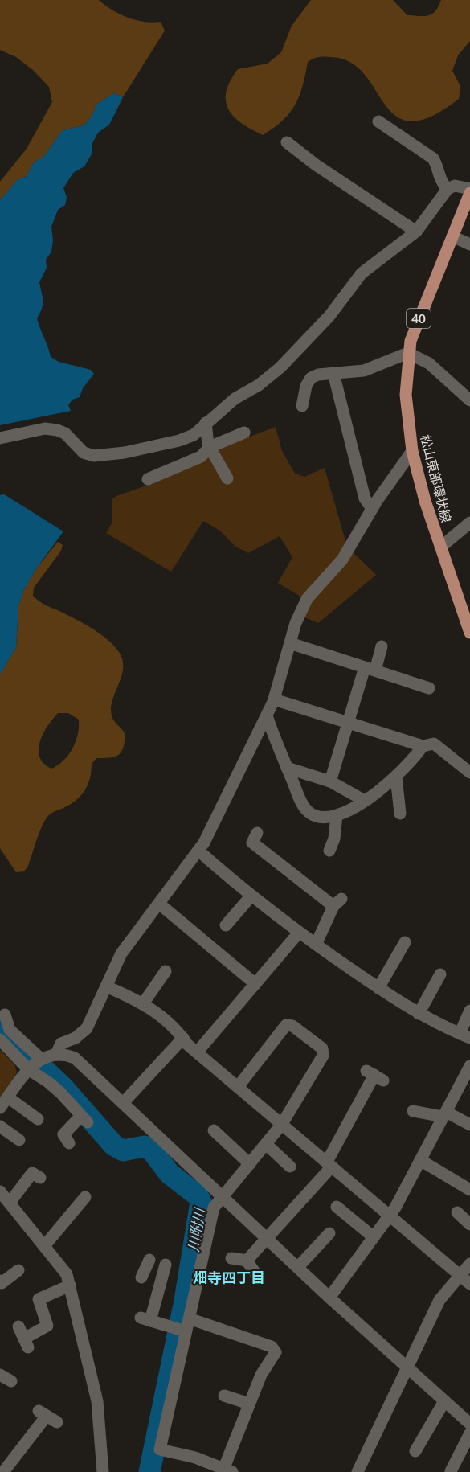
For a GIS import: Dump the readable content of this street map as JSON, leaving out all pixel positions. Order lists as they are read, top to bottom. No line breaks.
{"streets":{"main road":["40","松山東部環状線"]},"districts":["畑寺四丁目"],"water":["川附川"]}
